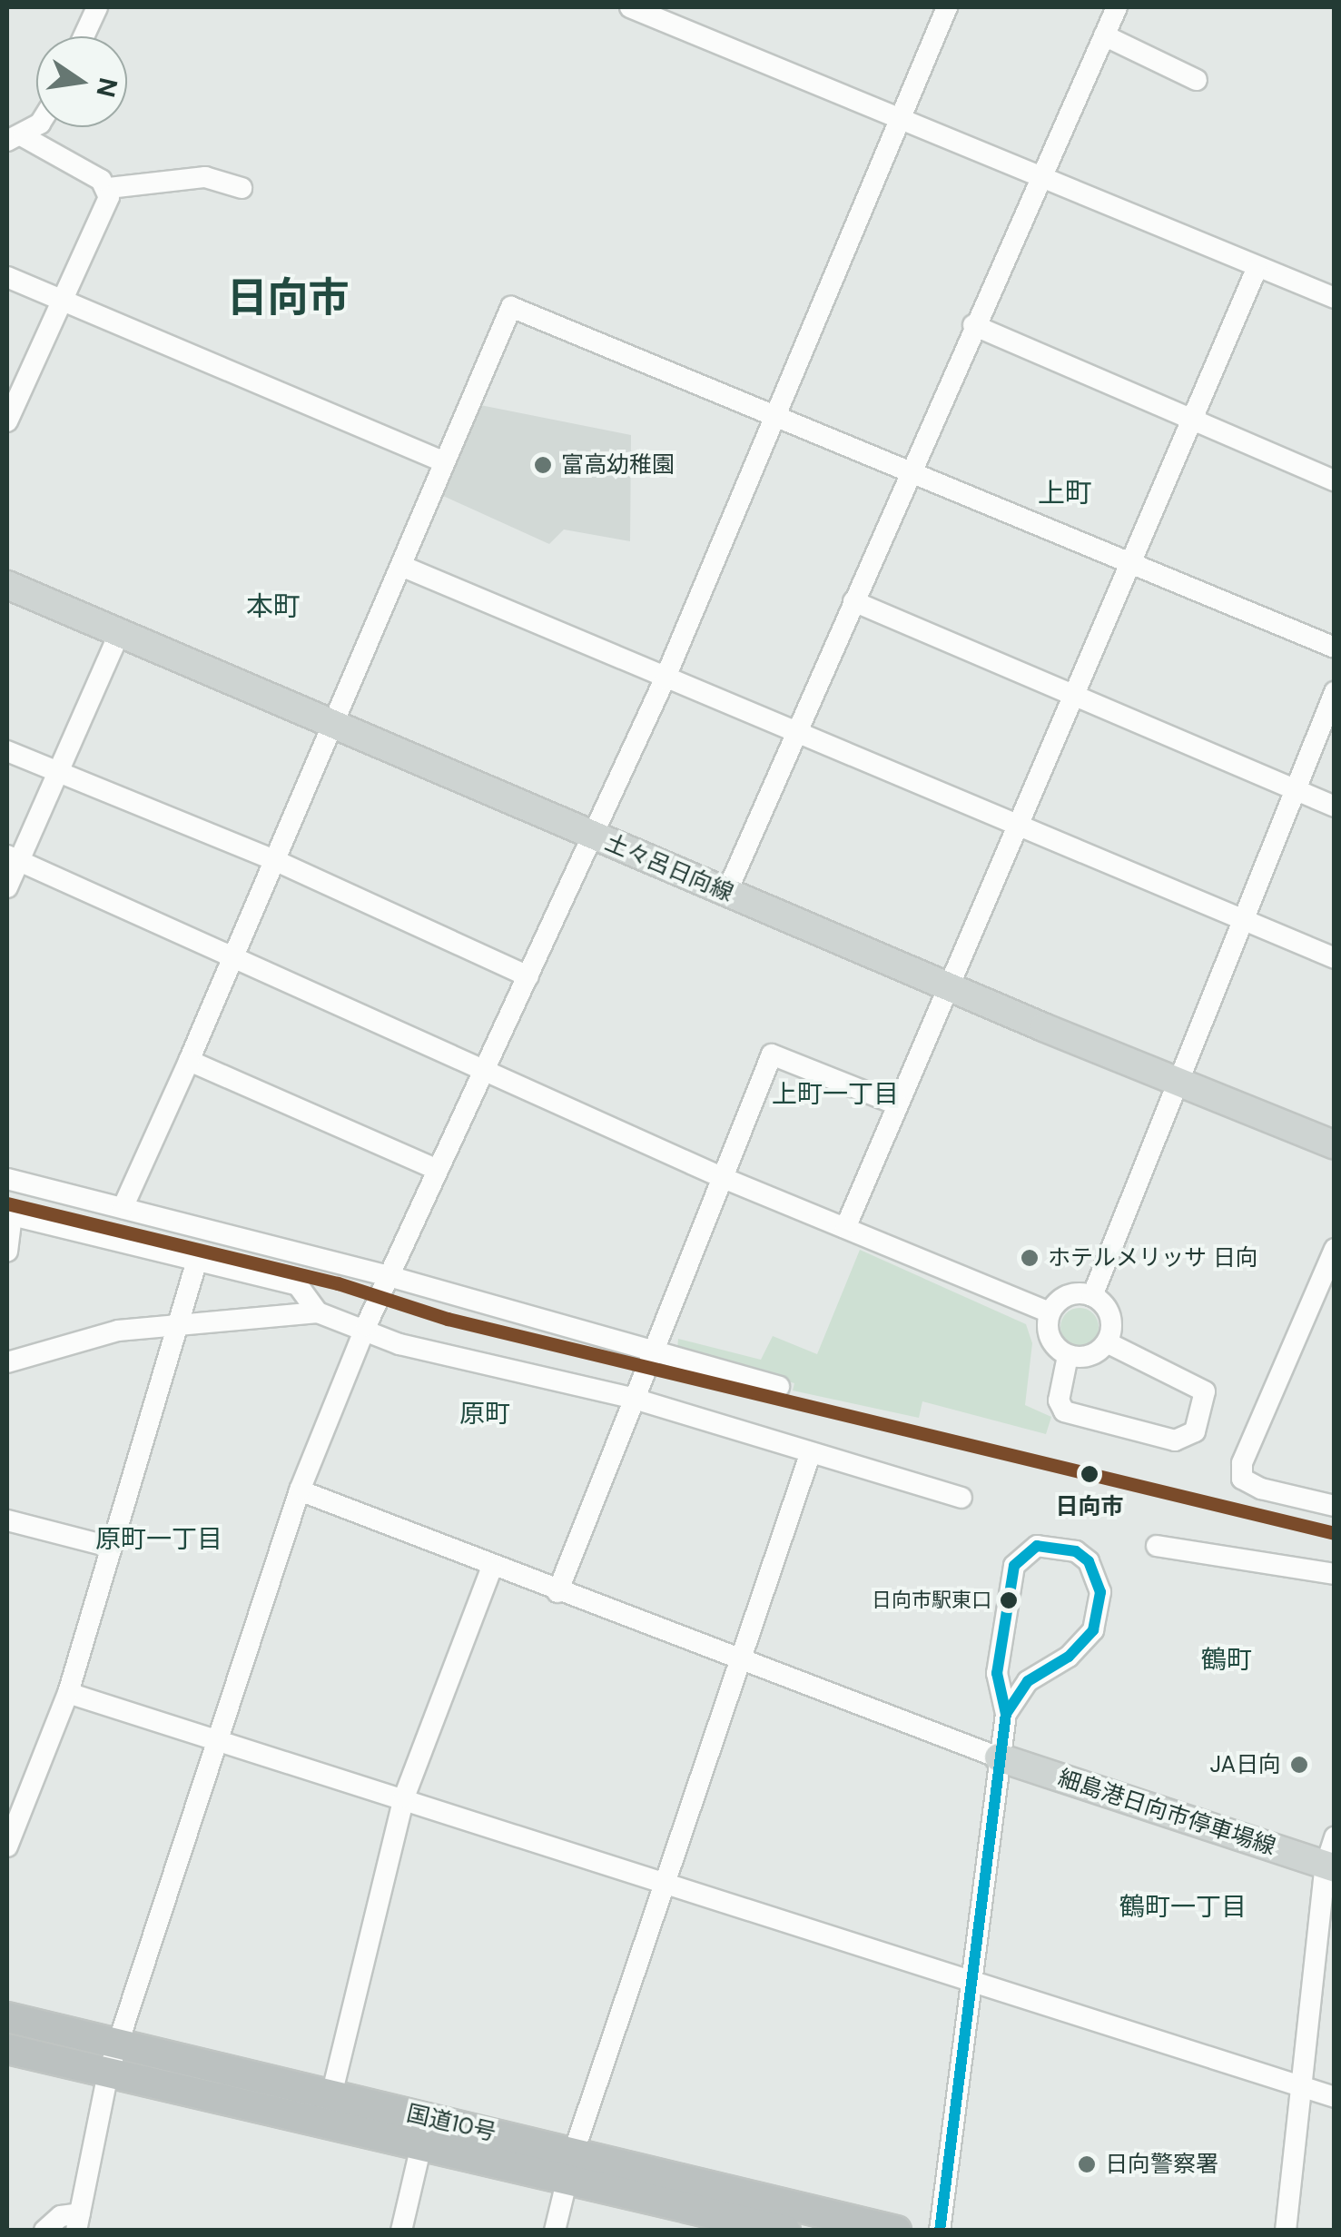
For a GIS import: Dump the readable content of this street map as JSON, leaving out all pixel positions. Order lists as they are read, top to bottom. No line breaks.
{"streets":{"highway":["国道10号"],"main road":["土々呂日向線","細島港日向市停車場線"]},"districts":["日向市","上町","本町","上町一丁目","原町","原町一丁目","鶴町","鶴町一丁目"],"places":["富高幼稚園","ホテルメリッサ 日向","日向市","日向市駅東口","JA日向","日向警察署"],"north":"right"}
